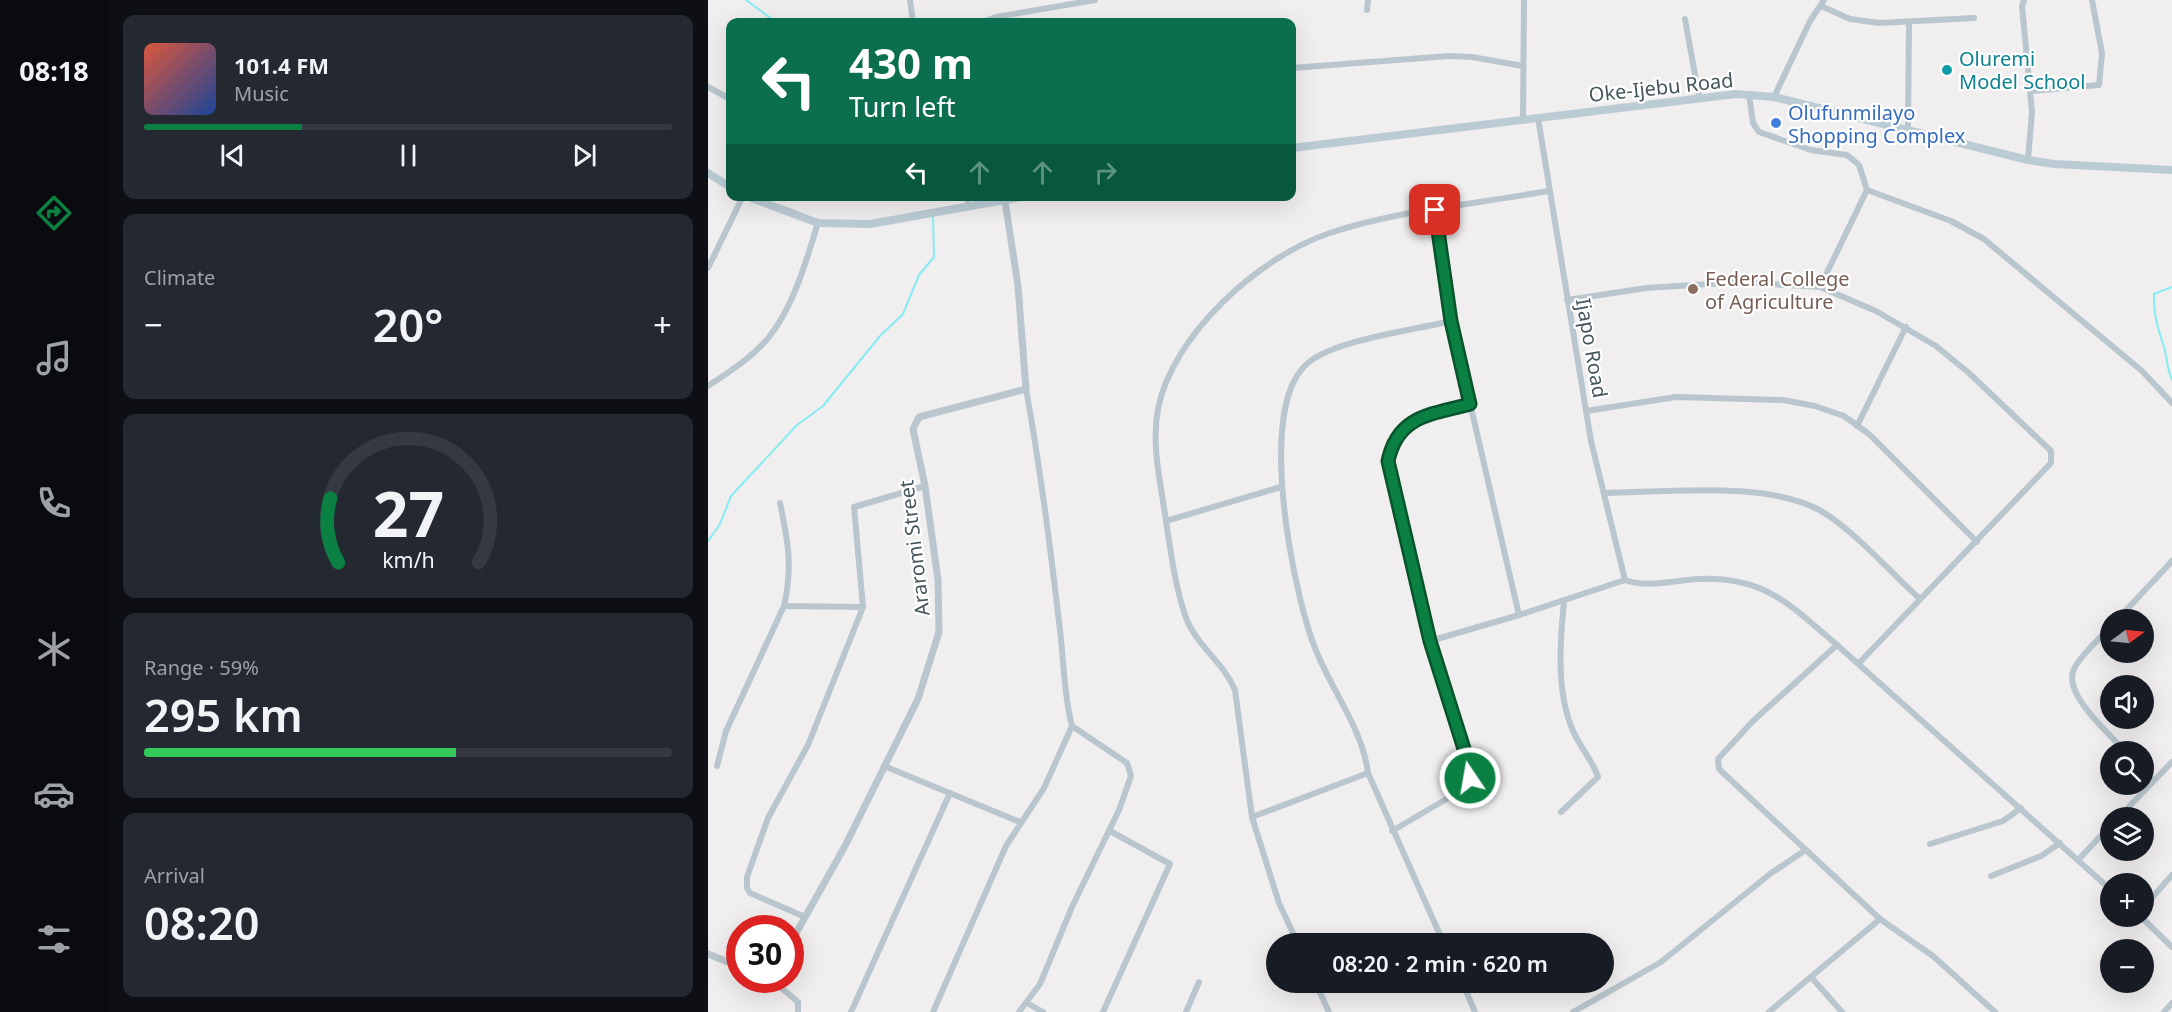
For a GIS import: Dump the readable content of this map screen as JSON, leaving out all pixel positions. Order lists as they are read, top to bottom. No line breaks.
{"streets":{"main road":["Oke-Ijebu Road"],"street":["Ijapo Road","Araromi Street"]},"crossings":[["Oke-Ijebu Road","Ijapo Road"]],"places":["Oluremi Model School","Olufunmilayo Shopping Complex","Federal College of Agriculture"],"north":"right","page":{"tabs":"08:18","turn":["430 m","Turn left"],"song":["101.4 FM","Music"],"tile":["Climate",["Range · 59%","295 km"],["Arrival","08:20"]],"heat":["−","20°","+"],"map_buttons":["+","−"],"limit":"30","trip":"08:20 · 2 min · 620 m","gauge":["27","km/h"]}}
